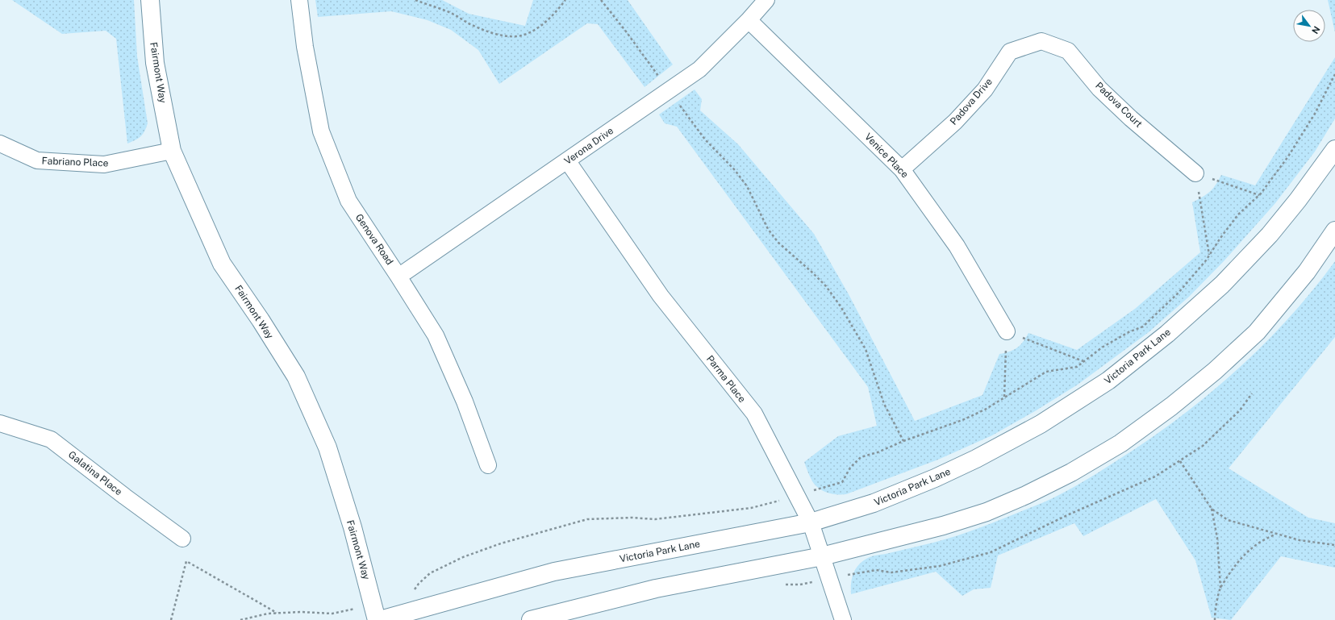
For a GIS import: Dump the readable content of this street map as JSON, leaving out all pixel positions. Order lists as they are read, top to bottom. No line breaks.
{"streets":{"street":["Fairmont Way","Padova Drive","Padova Court","Verona Drive","Venice Place","Fabriano Place","Genova Road","Victoria Park Lane","Parma Place","Galatina Place"]},"crossings":[["Fairmont Way","Fabriano Place"],["Padova Drive","Padova Court"],["Padova Drive","Venice Place"],["Verona Drive","Venice Place"],["Verona Drive","Genova Road"],["Verona Drive","Parma Place"],["Victoria Park Lane","Parma Place"]],"north":"bottom right"}
